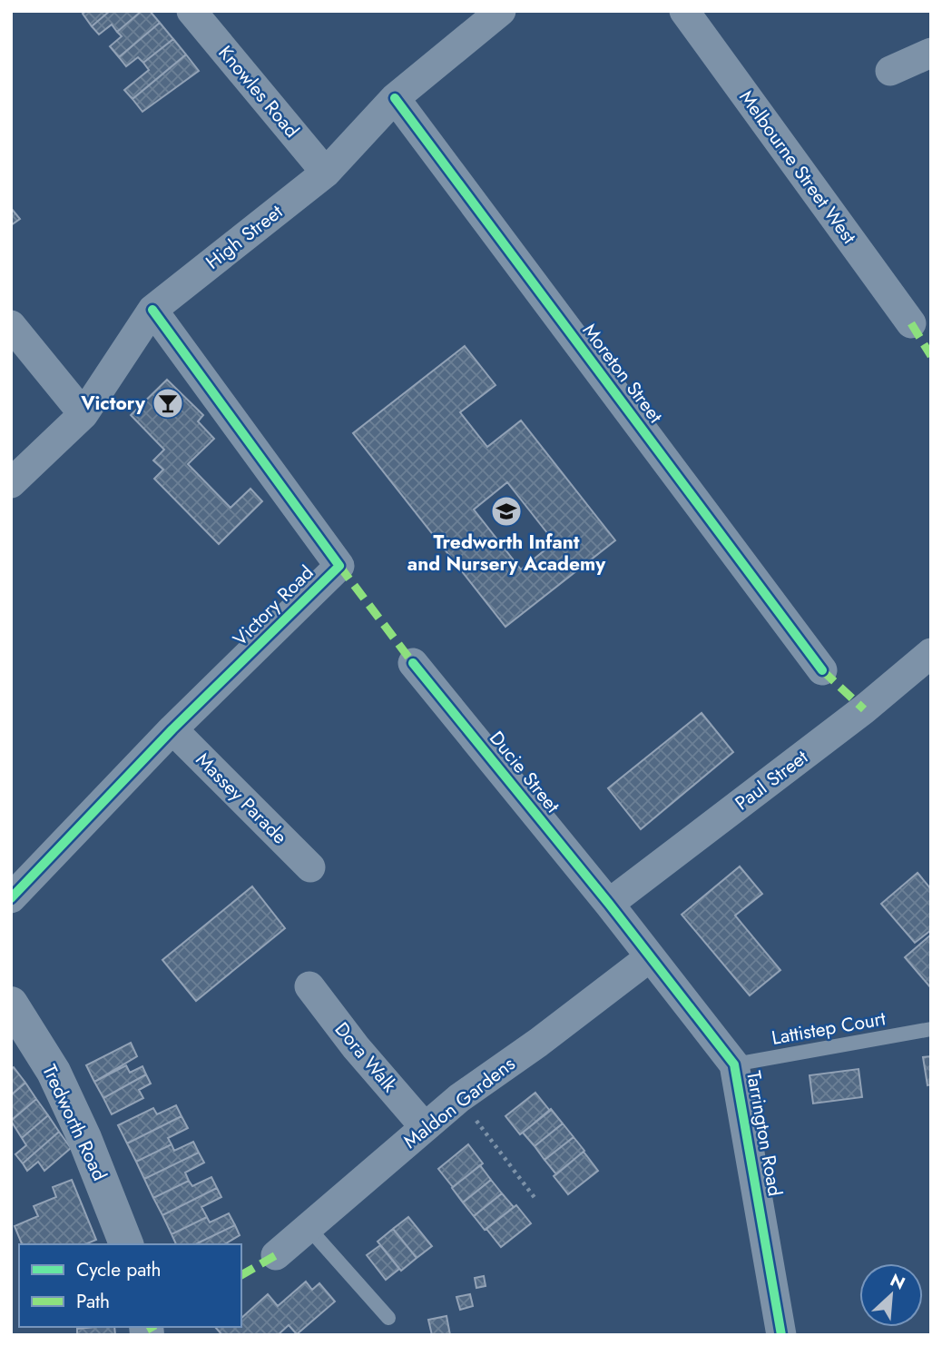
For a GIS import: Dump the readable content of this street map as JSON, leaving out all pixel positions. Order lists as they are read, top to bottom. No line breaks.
{"streets":{"street":["Knowles Road","Melbourne Street West","High Street","Moreton Street","Victory Road","Ducie Street","Paul Street","Massey Parade","Dora Walk","Maldon Gardens","Tredworth Road","Tarrington Road"],"lane":["Lattistep Court"]},"crossings":[["Knowles Road","High Street"],["High Street","Moreton Street"],["High Street","Victory Road"],["Victory Road","Massey Parade"],["Ducie Street","Paul Street"],["Ducie Street","Tarrington Road"],["Paul Street","Tarrington Road"],["Lattistep Court","Tarrington Road"],["Dora Walk","Maldon Gardens"],["Maldon Gardens","Tarrington Road"]],"places":{"bar":["Victory"],"school or university":["Tredworth Infant and Nursery Academy"]},"legend":["Cycle path","Path"],"north":"top right"}
